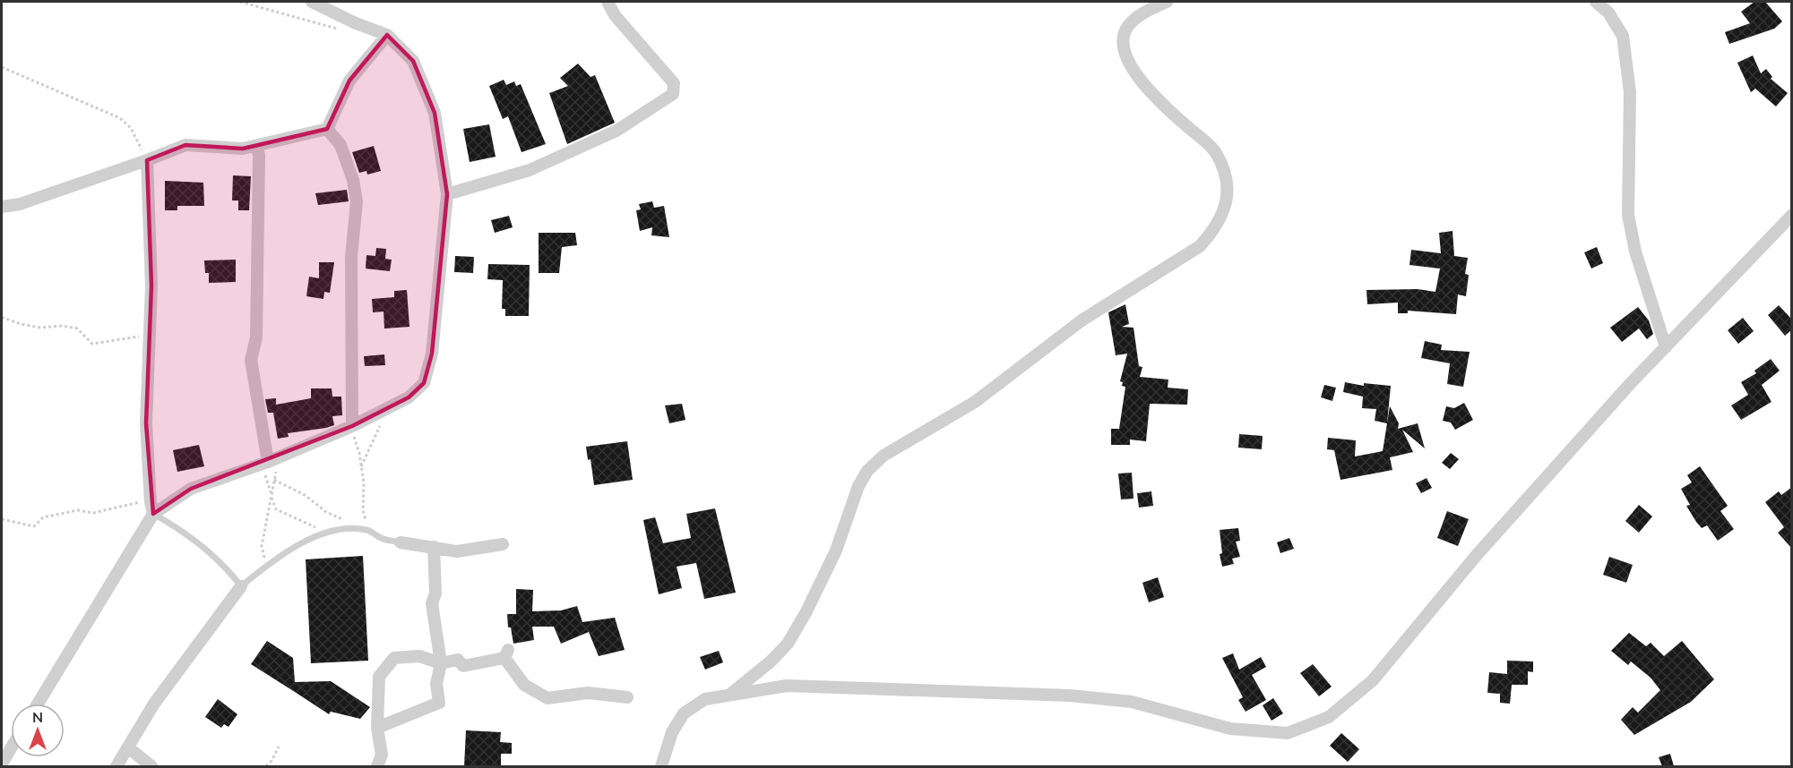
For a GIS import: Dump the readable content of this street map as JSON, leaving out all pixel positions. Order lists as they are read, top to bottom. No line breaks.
{"north":"top"}
